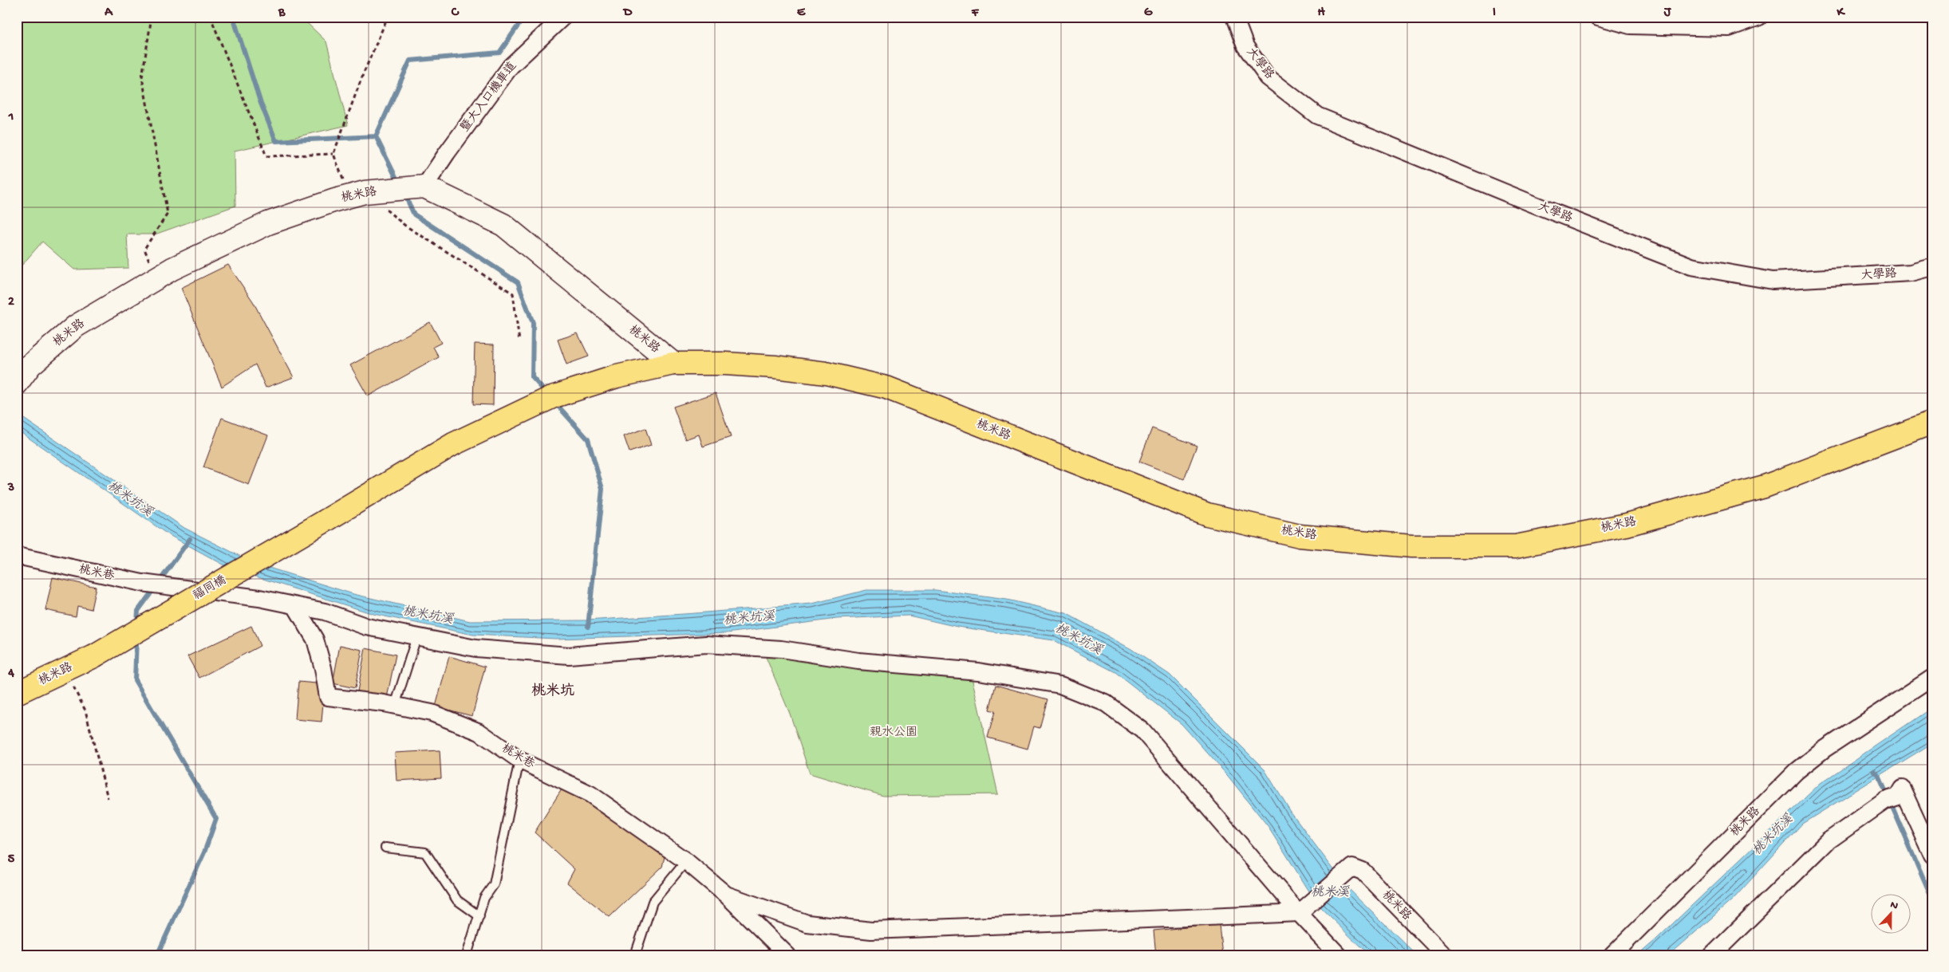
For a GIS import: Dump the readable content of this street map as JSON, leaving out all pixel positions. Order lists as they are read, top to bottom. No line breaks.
{"streets":{"main road":["桃米路","福同橋"],"street":["大學路","暨大入口機車道","桃米巷"]},"crossings":[["暨大入口機車道","桃米路"],["桃米路","福同橋"]],"districts":["桃米坑"],"water":["桃米坑溪","桃米溪"],"parks":["親水公園"],"north":"top","grid":{"columns":["A","B","C","D","E","F","G","H","I","J","K"],"rows":["1","2","3","4","5"]}}
